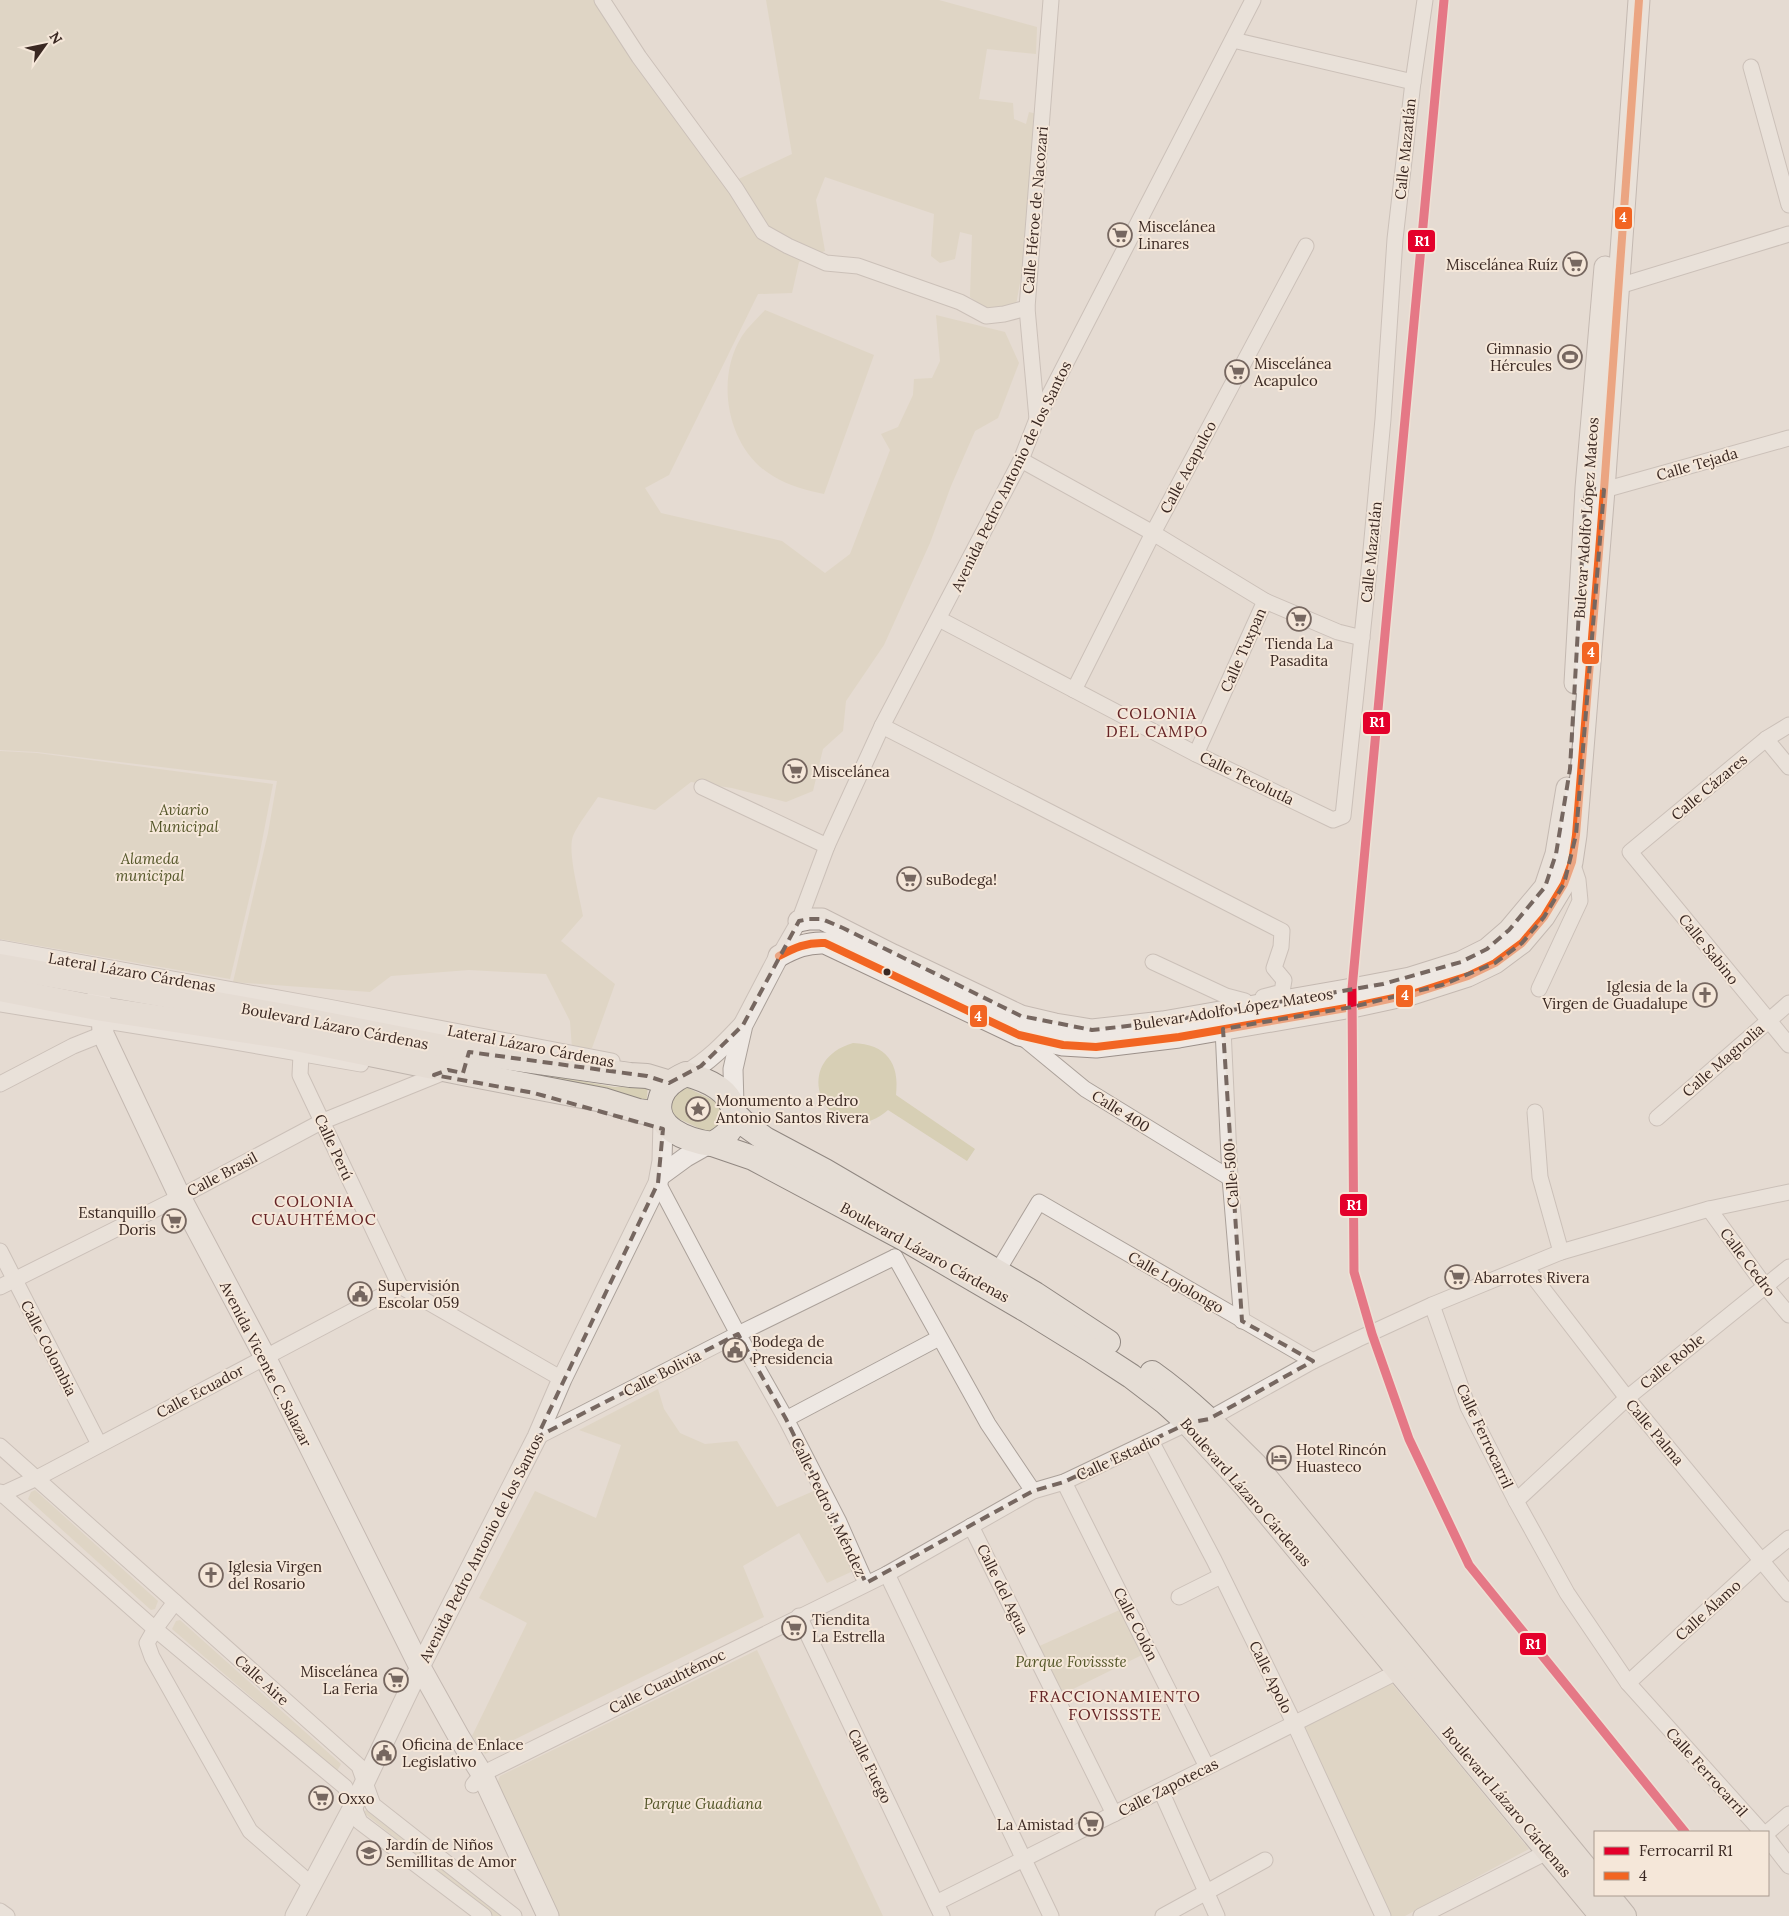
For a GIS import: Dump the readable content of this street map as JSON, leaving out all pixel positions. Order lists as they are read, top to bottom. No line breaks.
{"streets":{"main road":["Bulevar Adolfo López Mateos","Boulevard Lázaro Cárdenas","Avenida Vicente C. Salazar"],"street":["Calle Mazatlán","Calle Héroe de Nacozari","Calle Tejada","Calle Acapulco","Avenida Pedro Antonio de los Santos","Calle Tuxpan","Calle Tecolutla","Calle Cázares","Calle Sabino","Lateral Lázaro Cárdenas","Calle Magnolia","Calle 400","Calle Perú","Calle Brasil","Calle 500","Calle Cedro","Calle Lojolongo","Calle Colombia","Calle Roble","Calle Bolivia","Calle Ecuador","Calle Palma","Calle Ferrocarril","Calle Estadio","Calle Pedro J. Méndez","Calle del Agua","Calle Álamo","Calle Colón","Calle Apolo","Calle Aire","Calle Cuauhtémoc","Calle Fuego","Calle Zapotecas"]},"crossings":[["Calle Mazatlán","Calle Tecolutla"],["Calle Héroe de Nacozari","Avenida Pedro Antonio de los Santos"],["Calle Tejada","Bulevar Adolfo López Mateos"],["Calle Acapulco","Calle Tecolutla"],["Avenida Pedro Antonio de los Santos","Bulevar Adolfo López Mateos"],["Avenida Pedro Antonio de los Santos","Calle Tecolutla"],["Avenida Pedro Antonio de los Santos","Avenida Vicente C. Salazar"],["Avenida Pedro Antonio de los Santos","Calle Bolivia"],["Avenida Pedro Antonio de los Santos","Calle Pedro J. Méndez"],["Avenida Pedro Antonio de los Santos","Calle Aire"],["Bulevar Adolfo López Mateos","Calle 400"],["Bulevar Adolfo López Mateos","Calle 500"],["Calle Tuxpan","Calle Tecolutla"],["Calle Cázares","Calle Sabino"],["Calle Sabino","Calle Magnolia"],["Lateral Lázaro Cárdenas","Boulevard Lázaro Cárdenas"],["Boulevard Lázaro Cárdenas","Calle Brasil"],["Boulevard Lázaro Cárdenas","Calle Lojolongo"],["Boulevard Lázaro Cárdenas","Avenida Vicente C. Salazar"],["Boulevard Lázaro Cárdenas","Calle Bolivia"],["Boulevard Lázaro Cárdenas","Calle Estadio"],["Boulevard Lázaro Cárdenas","Calle Zapotecas"],["Calle 400","Calle 500"],["Calle Perú","Calle Brasil"],["Calle Perú","Calle Ecuador"],["Calle Brasil","Calle Colombia"],["Calle Brasil","Avenida Vicente C. Salazar"],["Calle 500","Calle Lojolongo"],["Calle Cedro","Calle Roble"],["Calle Lojolongo","Calle Estadio"],["Calle Colombia","Calle Ecuador"],["Calle Roble","Calle Palma"],["Calle Roble","Calle Ferrocarril"],["Avenida Vicente C. Salazar","Calle Ecuador"],["Avenida Vicente C. Salazar","Calle Cuauhtémoc"],["Calle Bolivia","Calle Pedro J. Méndez"],["Calle Ecuador","Calle Aire"],["Calle Palma","Calle Álamo"],["Calle Ferrocarril","Calle Estadio"],["Calle Ferrocarril","Calle Álamo"],["Calle Estadio","Calle Pedro J. Méndez"],["Calle Estadio","Calle del Agua"],["Calle Estadio","Calle Colón"],["Calle Estadio","Calle Apolo"],["Calle Pedro J. Méndez","Calle Cuauhtémoc"],["Calle Pedro J. Méndez","Calle Zapotecas"],["Calle del Agua","Calle Zapotecas"],["Calle Colón","Calle Zapotecas"],["Calle Apolo","Calle Zapotecas"],["Calle Cuauhtémoc","Calle Fuego"],["Calle Fuego","Calle Zapotecas"]],"districts":["COLONIA DEL CAMPO","COLONIA CUAUHTÉMOC","FRACCIONAMIENTO FOVISSSTE"],"parks":["Aviario Municipal","Alameda municipal","Parque Fovissste","Parque Guadiana"],"places":{"supermarket":["Miscelánea Linares","Miscelánea Ruíz","Miscelánea Acapulco","Tienda La Pasadita","Miscelánea","suBodega!","Estanquillo Doris","Abarrotes Rivera","Tiendita La Estrella","Miscelánea La Feria","Oxxo","La Amistad"],"sports":["Gimnasio Hércules"],"church":["Iglesia de la Virgen de Guadalupe","Iglesia Virgen del Rosario"],"place":["Monumento a Pedro Antonio Santos Rivera"],"public building":["Supervisión Escolar 059","Bodega de Presidencia","Oficina de Enlace Legislativo"],"hotel":["Hotel Rincón Huasteco"],"school or university":["Jardín de Niños Semillitas de Amor"]},"lines":["rail line R1","transit line 4"],"legend":["Ferrocarril R1","4"],"north":"top right"}
